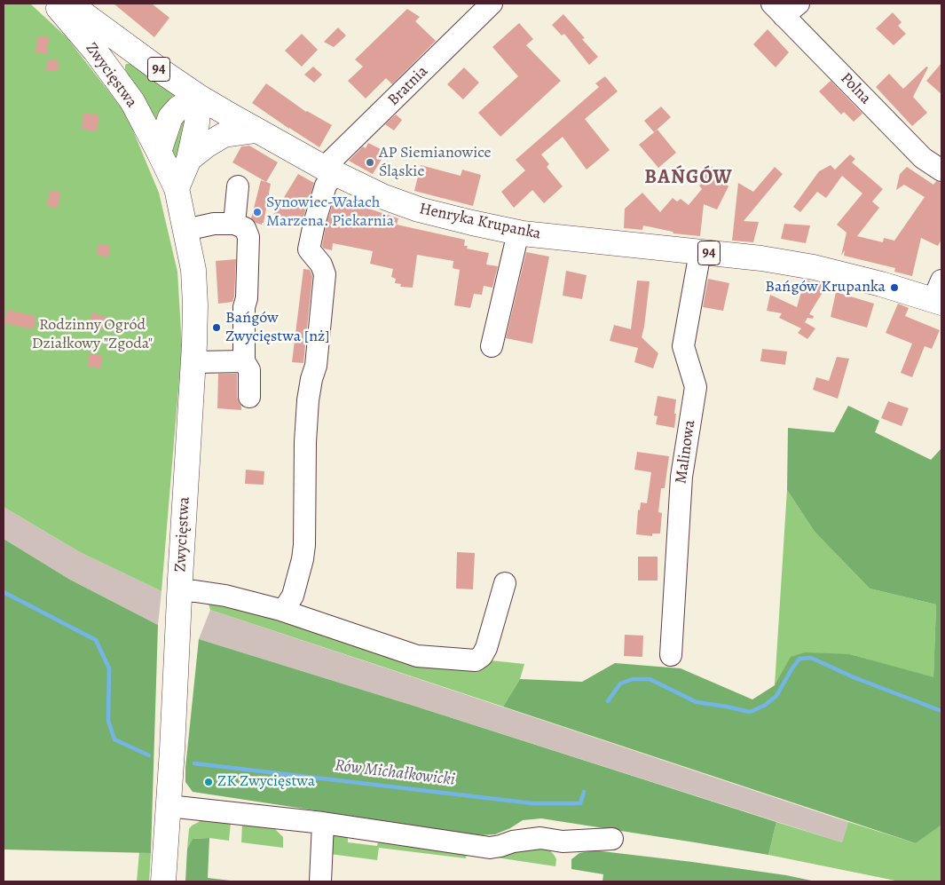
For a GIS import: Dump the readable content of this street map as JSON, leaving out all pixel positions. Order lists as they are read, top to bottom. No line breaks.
{"streets":{"main road":["94","Zwycięstwa","Henryka Krupanka"],"street":["Bratnia","Polna","Malinowa"]},"crossings":[["Bratnia","Henryka Krupanka"],["Henryka Krupanka","Malinowa"]],"districts":["BAŃGÓW"],"water":["Rów Michałkowicki"],"parks":["Rodzinny Ogród Działkowy \"Zgoda\""],"places":["AP Siemianowice Śląskie","Synowiec-Wałach Marzena. Piekarnia","Bańgów Krupanka","Bańgów Zwycięstwa [nż]","ZK Zwycięstwa"]}
